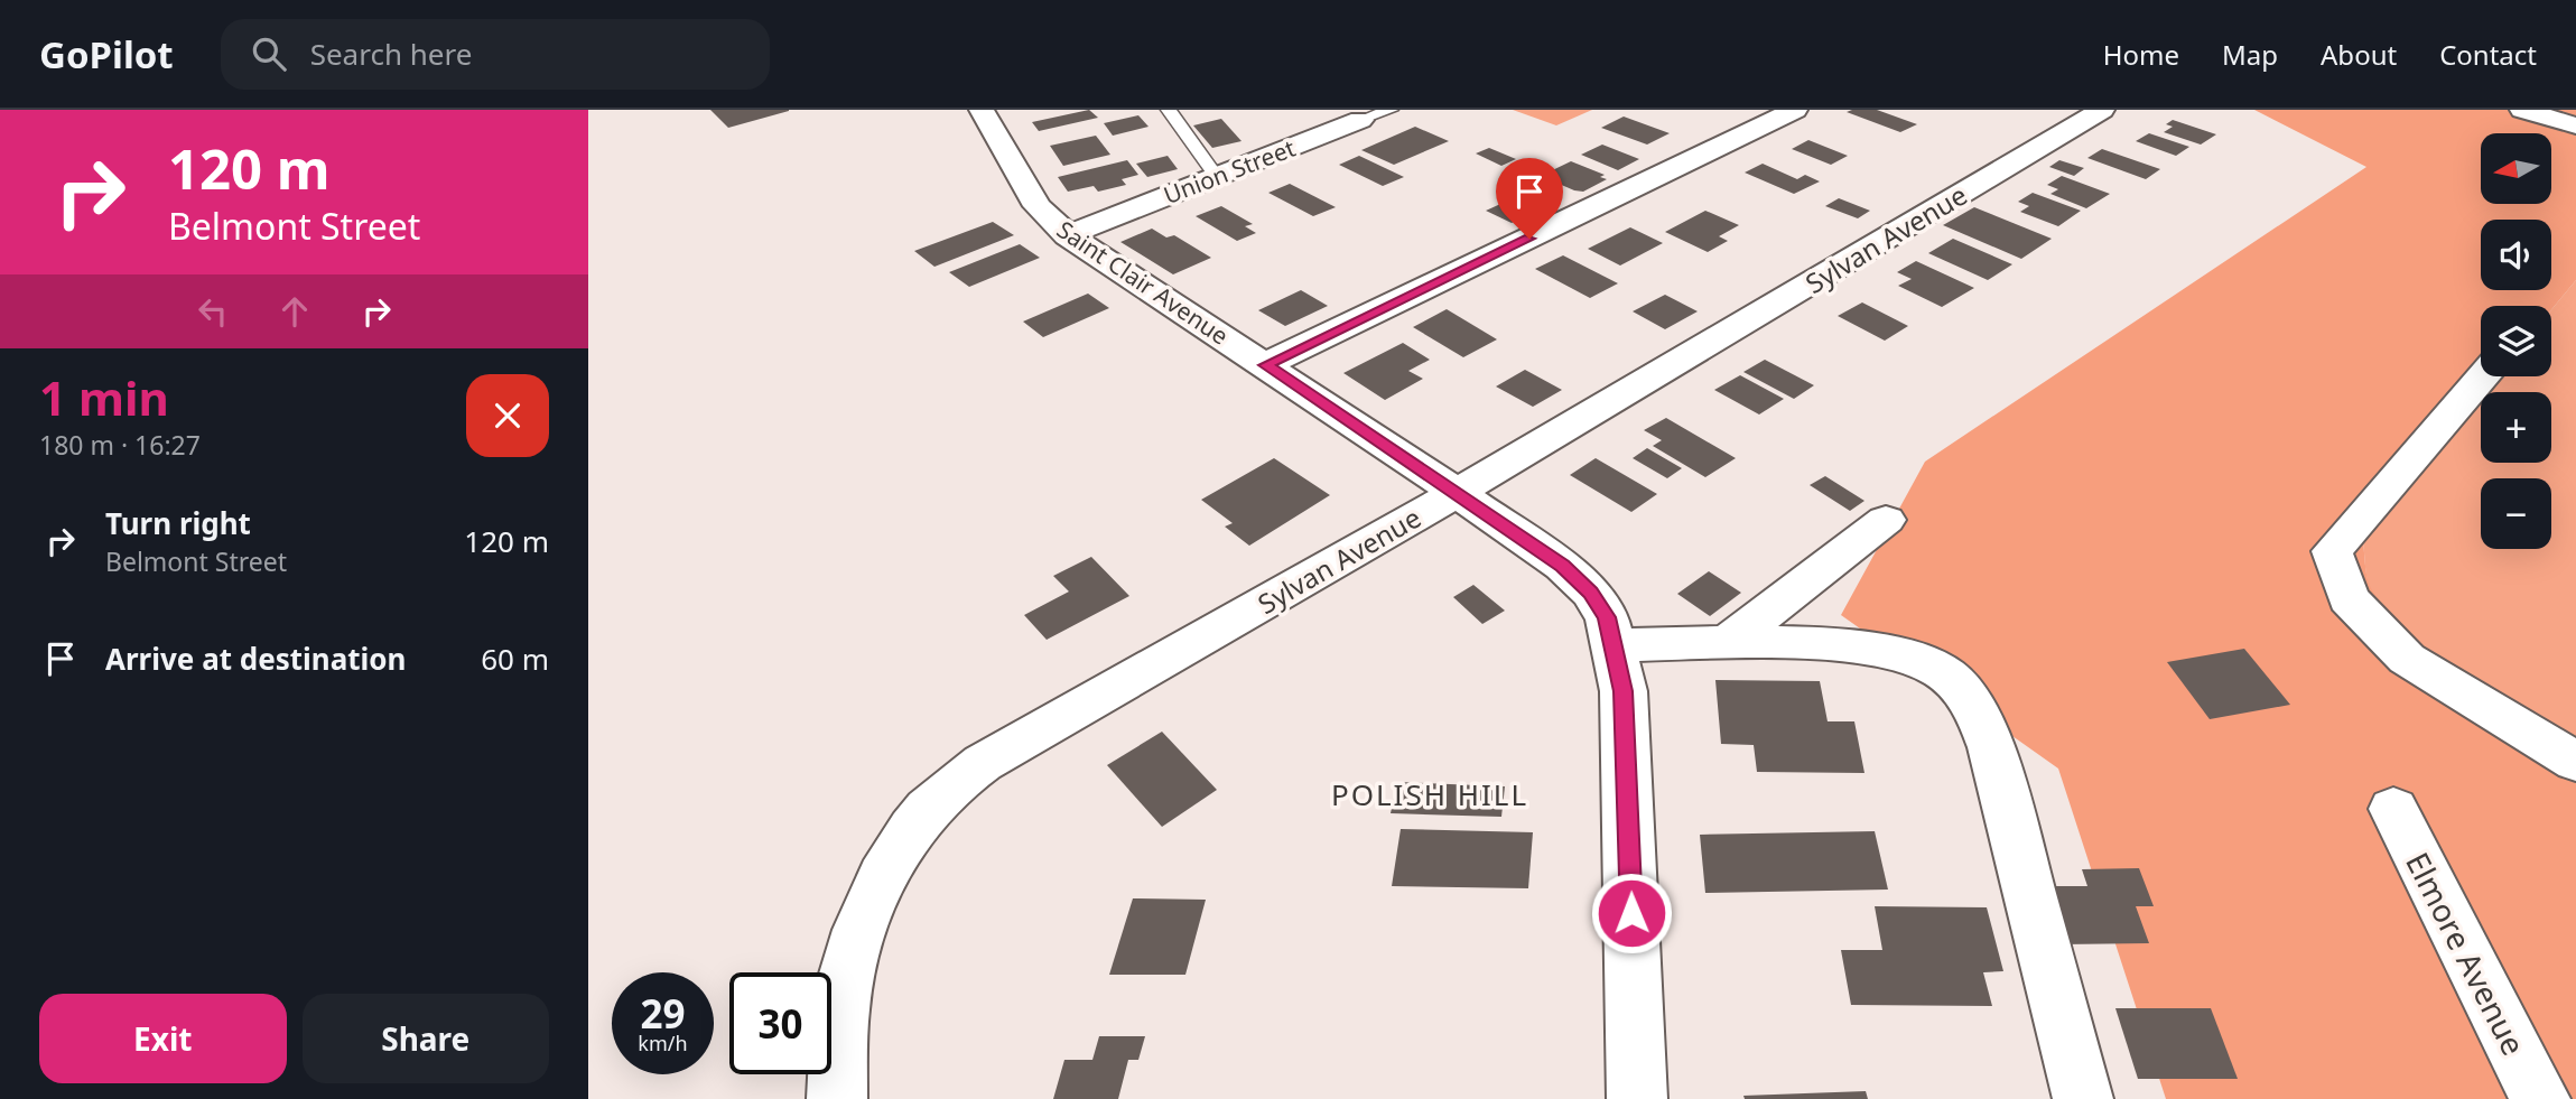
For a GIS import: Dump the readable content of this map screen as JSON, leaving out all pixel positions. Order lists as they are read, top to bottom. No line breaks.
{"streets":{"street":["Union Street","Sylvan Avenue","Saint Clair Avenue","Elmore Avenue"]},"crossings":[["Union Street","Saint Clair Avenue"],["Sylvan Avenue","Saint Clair Avenue"]],"districts":["POLISH HILL"],"north":"left","page":{"header":"GoPilot","search":"Search here","nav":["Home","Map","About","Contact"],"turn":["120 m","Belmont Street"],"map_buttons":["+","−"],"heading":["1 min","180 m · 16:27"],"list":[{"name":"Turn right","note":"Belmont Street","value":"120 m"},{"name":"Arrive at destination","value":"60 m"}],"speed":"29 km/h","limit":"30","buttons":["Exit","Share"]}}
